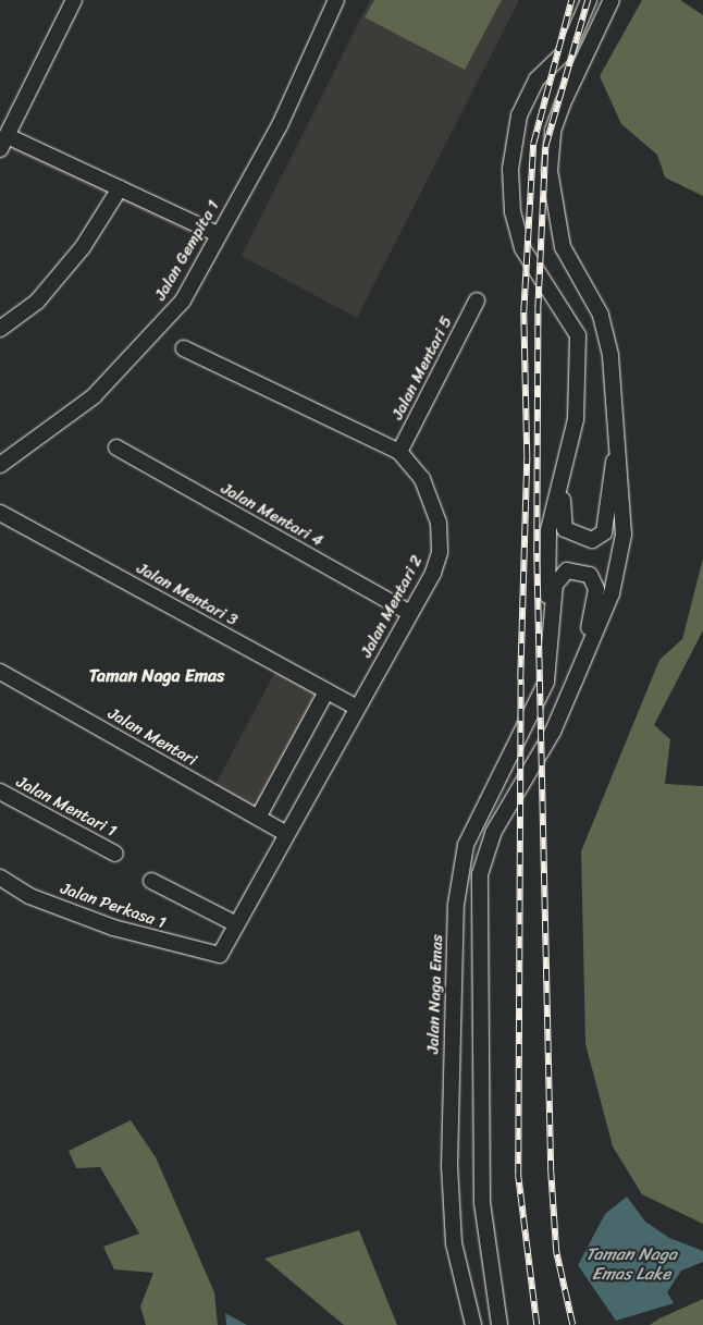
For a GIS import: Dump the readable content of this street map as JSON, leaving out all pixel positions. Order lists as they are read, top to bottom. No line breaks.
{"streets":{"street":["Jalan Gempita 1","Jalan Mentari 5","Jalan Mentari 4","Jalan Mentari 3","Jalan Mentari 2","Jalan Mentari","Jalan Mentari 1","Jalan Perkasa 1","Jalan Naga Emas"]},"crossings":[["Jalan Mentari 5","Jalan Mentari 2"],["Jalan Mentari 4","Jalan Mentari 2"],["Jalan Mentari 3","Jalan Mentari 2"],["Jalan Mentari 2","Jalan Mentari"],["Jalan Mentari 2","Jalan Perkasa 1"]],"districts":["Taman Naga Emas"],"water":["Taman Naga Emas Lake"]}
